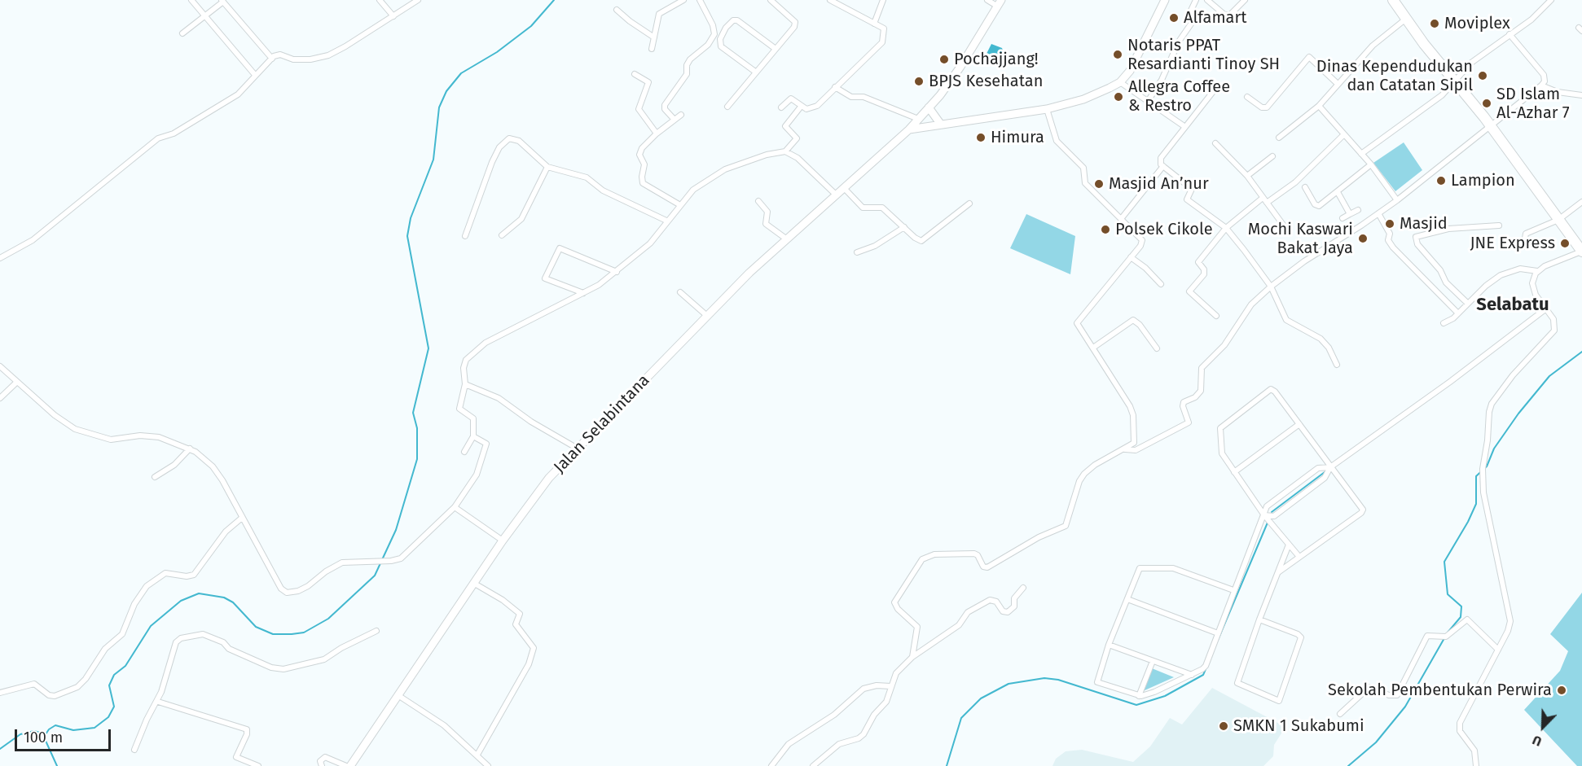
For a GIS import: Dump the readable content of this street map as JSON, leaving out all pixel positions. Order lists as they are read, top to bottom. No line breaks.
{"streets":{"street":["Jalan Selabintana"]},"districts":["Selabatu"],"places":["Alfamart","Moviplex","Notaris PPAT Resardianti Tinoy SH","Pochajjang!","Dinas Kependudukan dan Catatan Sipil","BPJS Kesehatan","Allegra Coffee & Restro","SD Islam Al-Azhar 7","Himura","Lampion","Masjid An’nur","Masjid","Polsek Cikole","Mochi Kaswari Bakat Jaya","JNE Express","Sekolah Pembentukan Perwira","SMKN 1 Sukabumi"],"scale_bar":"100 m","north":"bottom left"}
